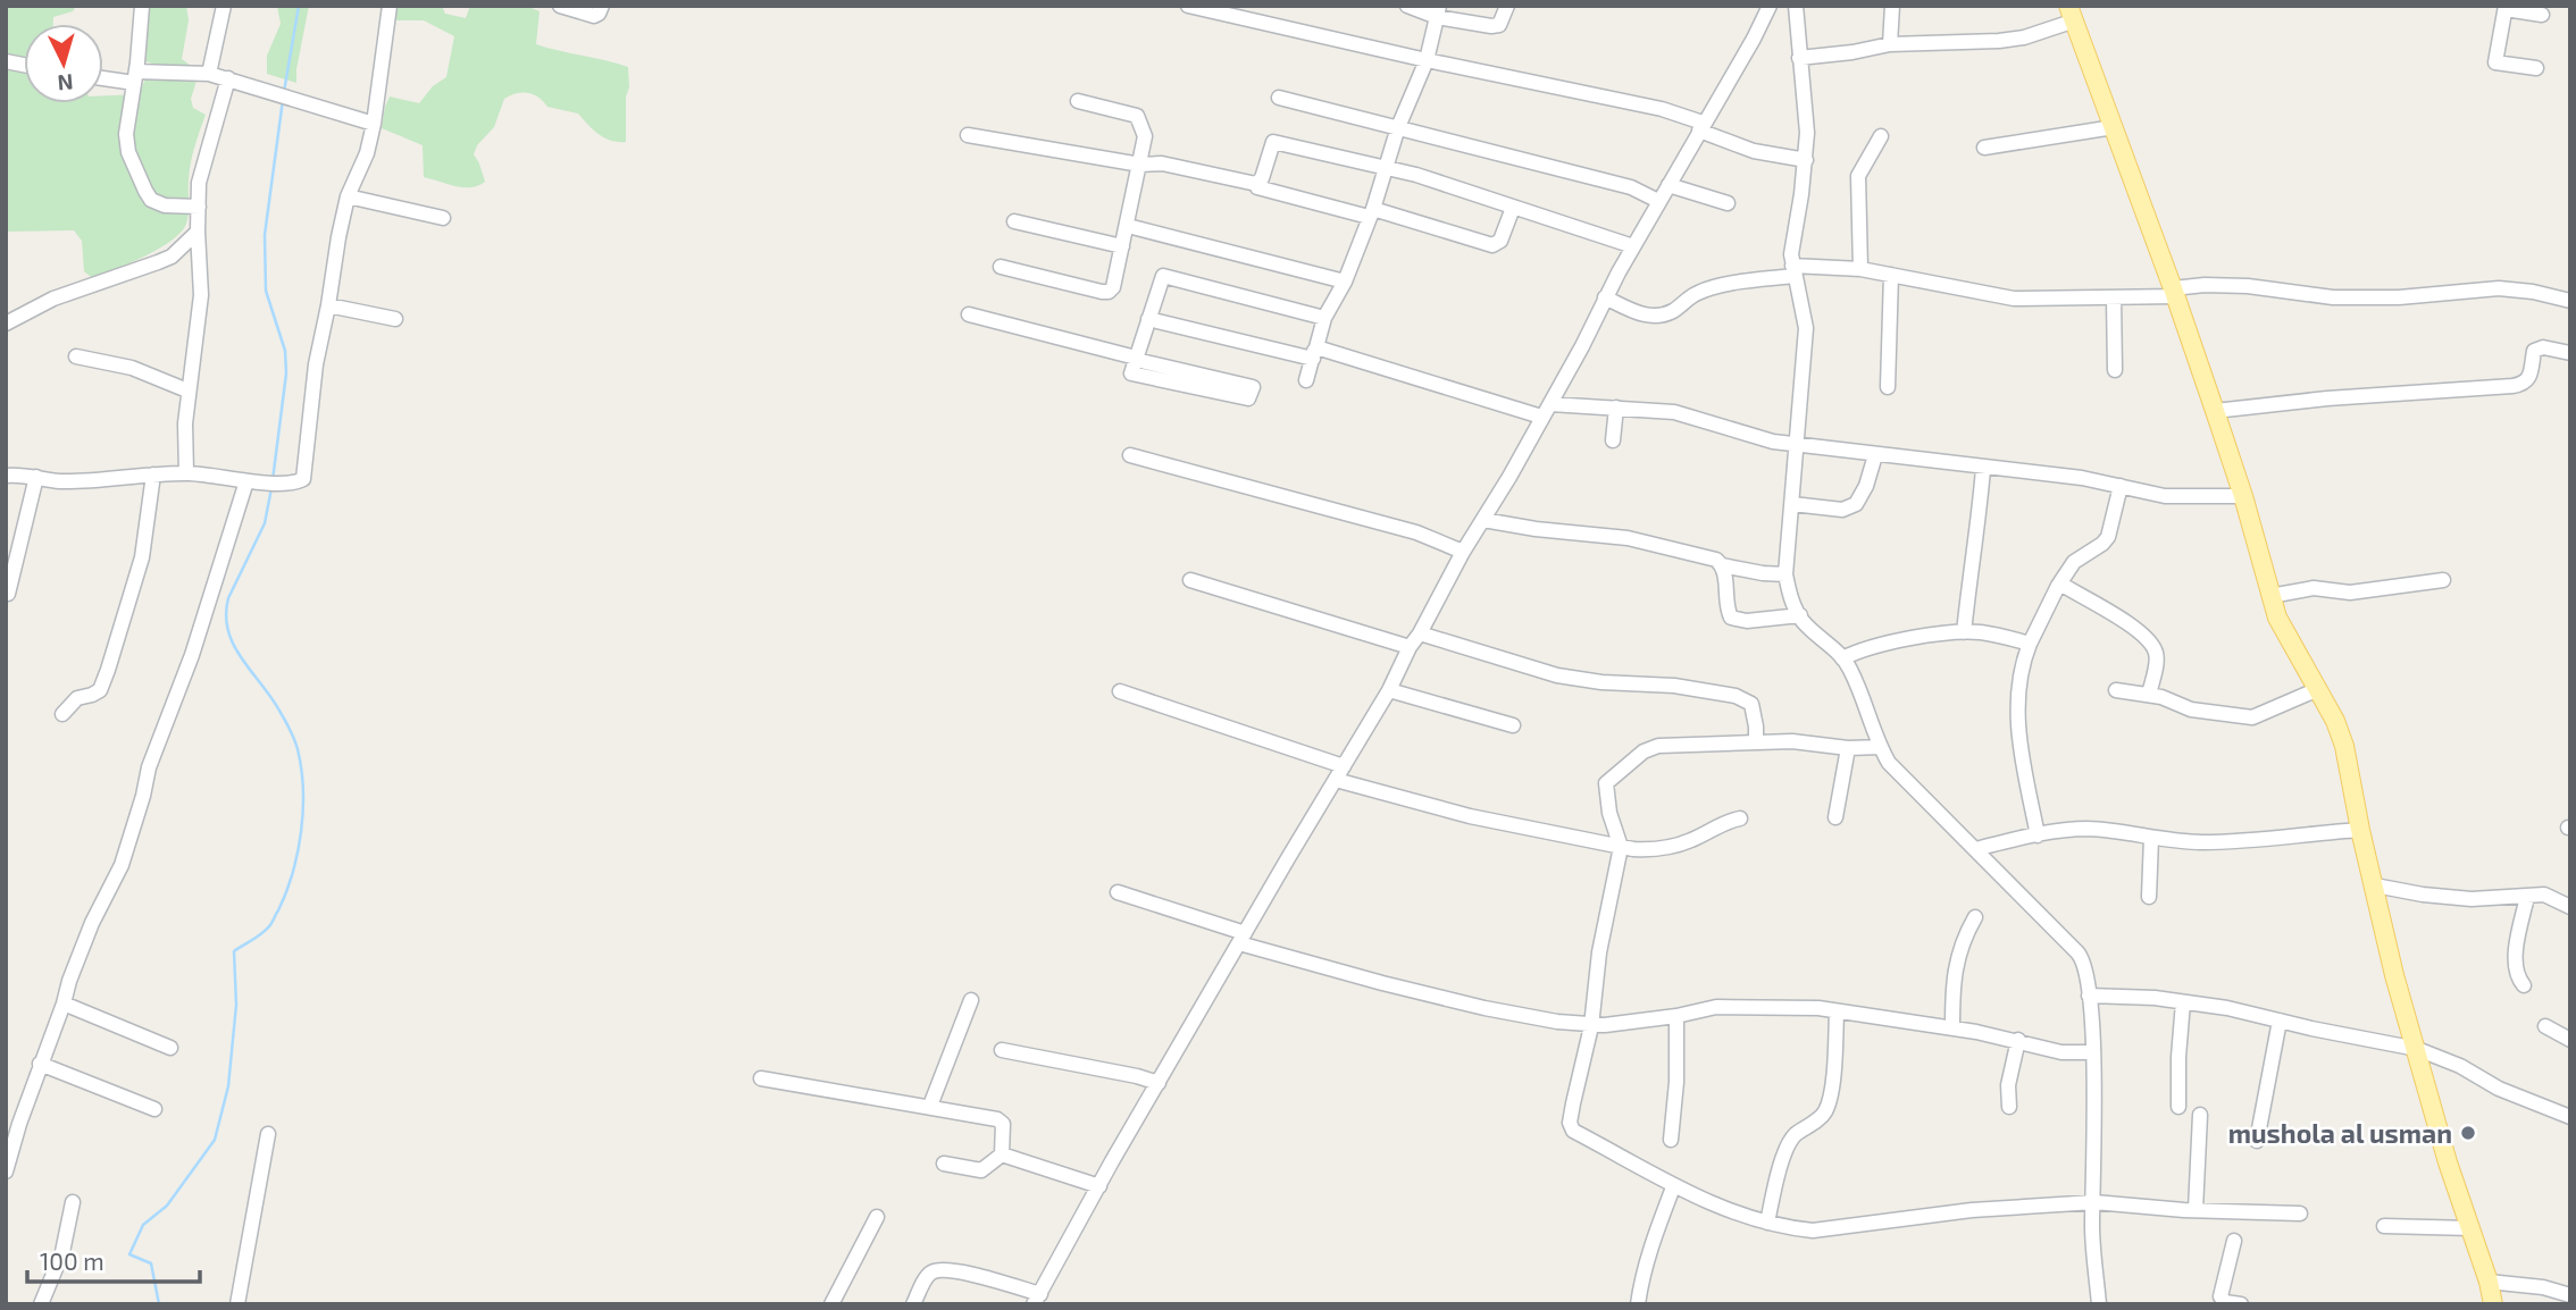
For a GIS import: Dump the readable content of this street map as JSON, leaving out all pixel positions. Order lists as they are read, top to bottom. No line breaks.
{"places":["mushola al usman"],"scale_bar":"100 m","north":"bottom"}
